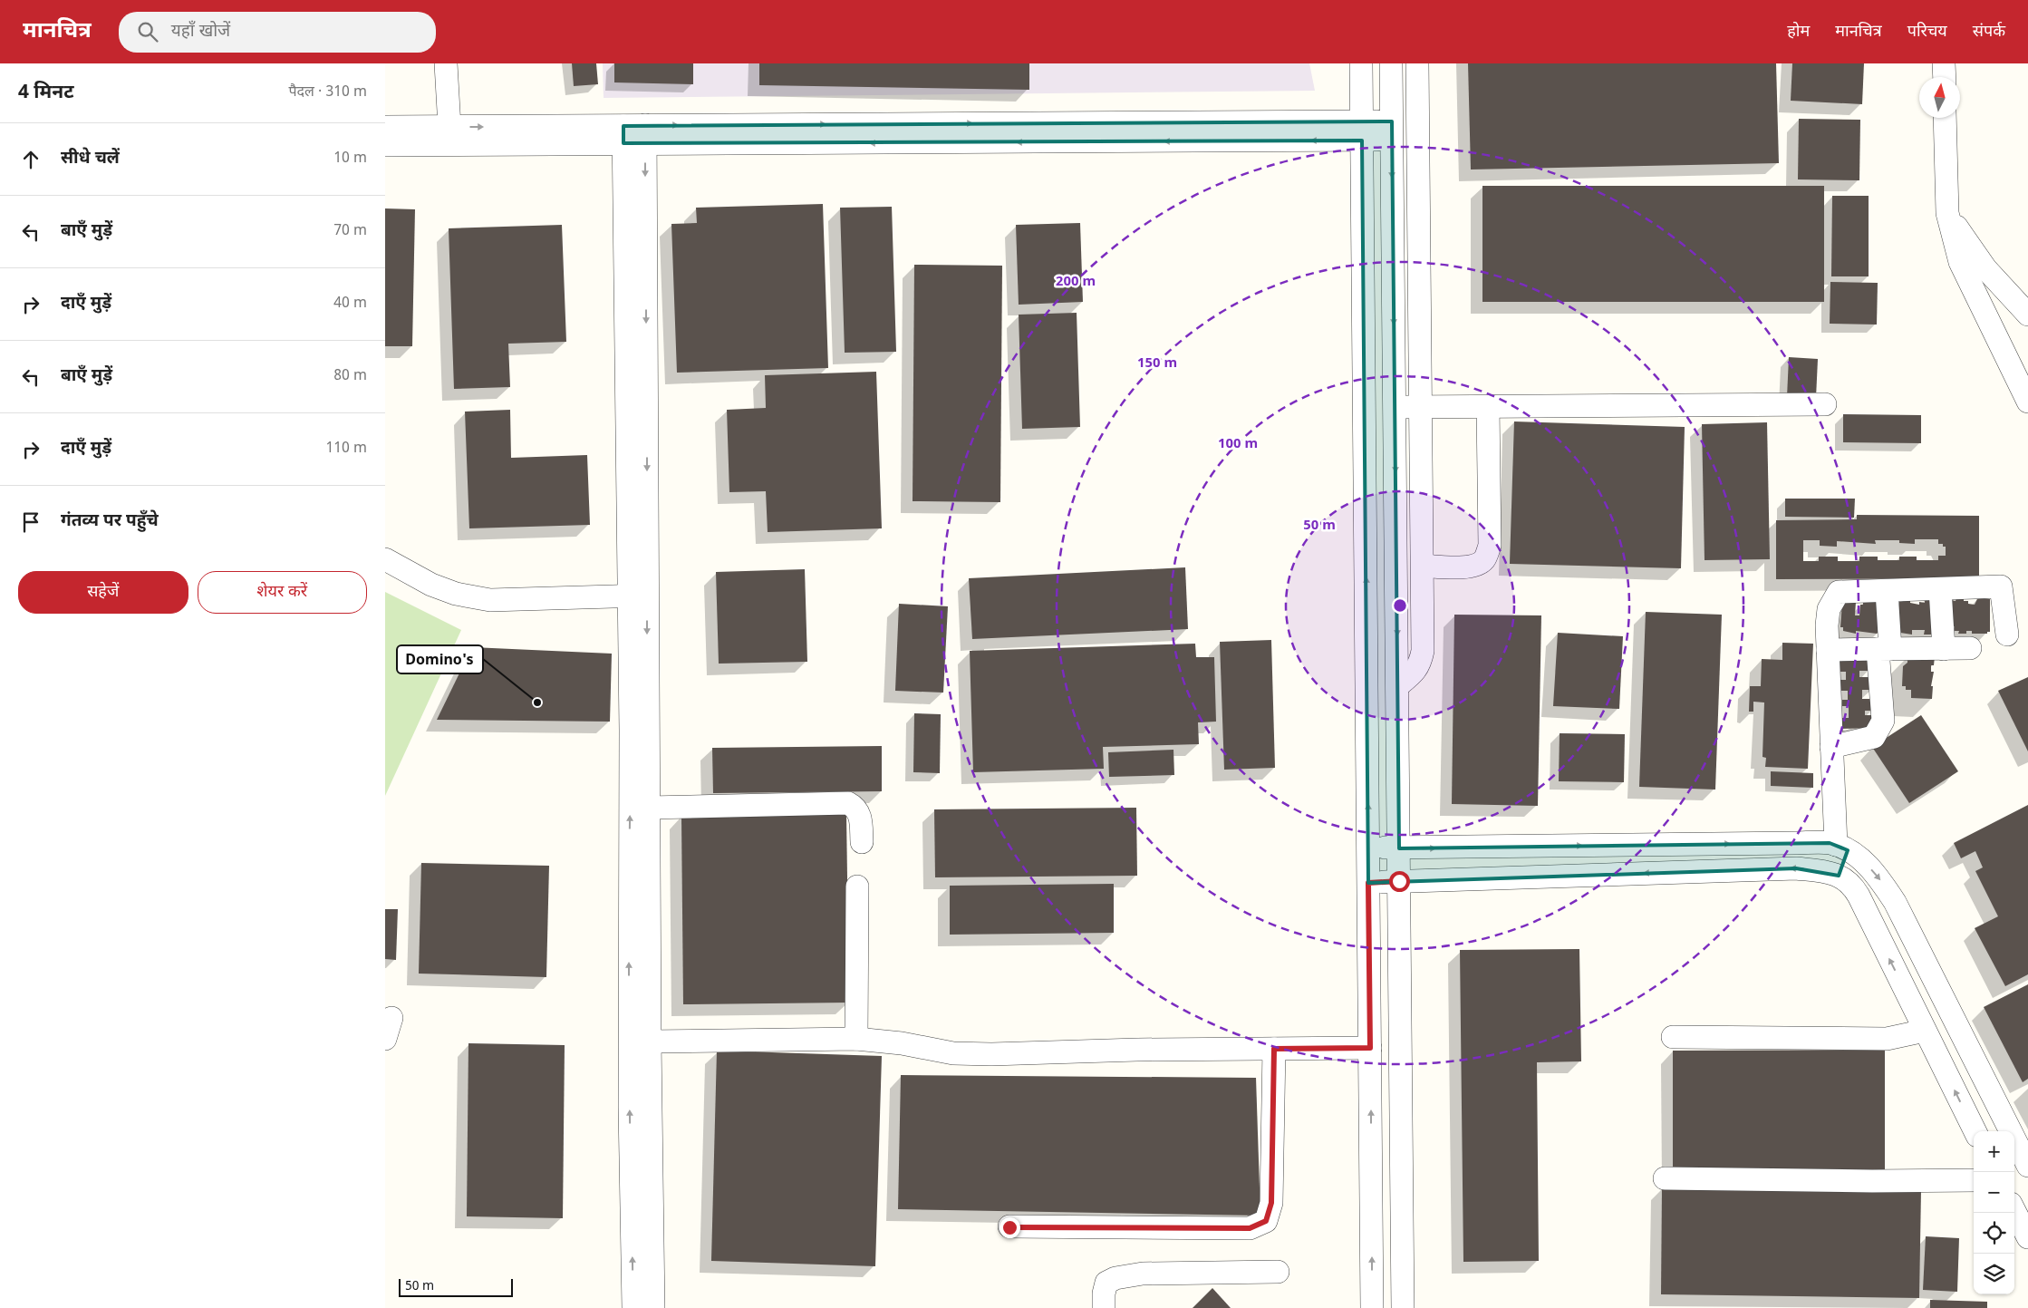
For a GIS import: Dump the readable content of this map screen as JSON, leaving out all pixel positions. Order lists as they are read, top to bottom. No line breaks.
{"places":["Domino's"],"scale_bar":"50 m","north":"top","page":{"header":"मानचित्र","search":"यहाँ खोजें","nav":["होम","मानचित्र","परिचय","संपर्क"],"heading":["4 मिनट","पैदल · 310 m"],"list":[["सीधे चलें","10 m"],["बाएँ मुड़ें","70 m"],["दाएँ मुड़ें","40 m"],["बाएँ मुड़ें","80 m"],["दाएँ मुड़ें","110 m"],"गंतव्य पर पहुँचे"],"buttons":["सहेजें","शेयर करें"],"map_buttons":["+","−"],"scale":"50 m"},"rings":["200 m","150 m","100 m","50 m"]}
